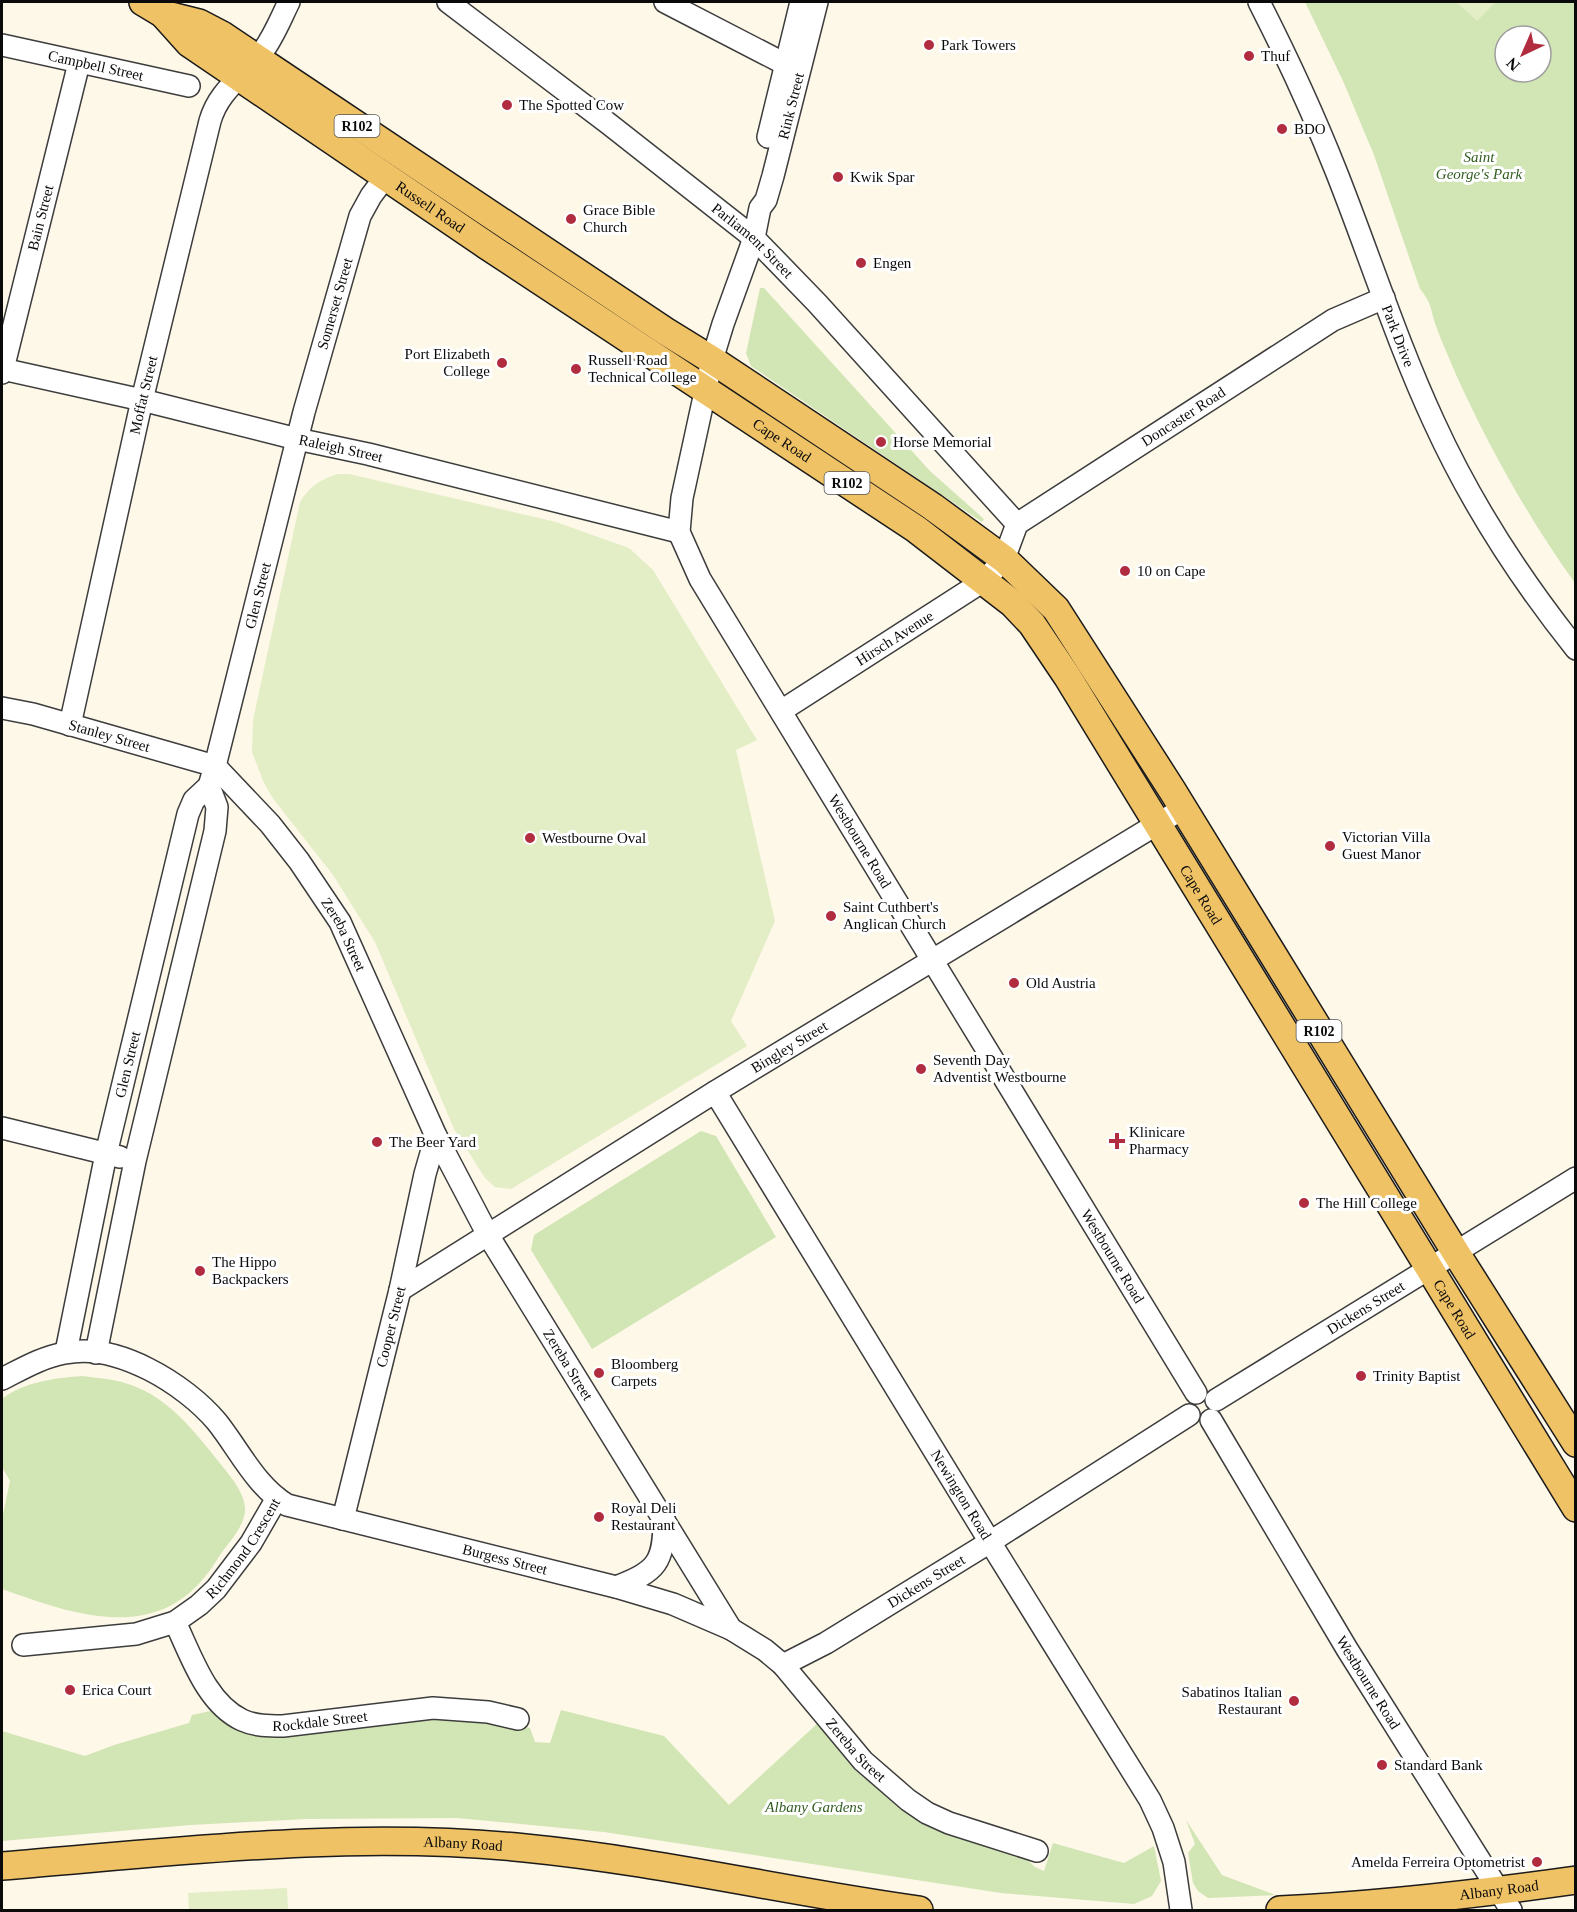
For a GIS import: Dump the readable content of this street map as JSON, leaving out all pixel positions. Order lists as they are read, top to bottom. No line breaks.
{"streets":{"main road":["R102","Russell Road","Cape Road","Albany Road"],"street":["Campbell Street","Rink Street","Bain Street","Parliament Street","Somerset Street","Park Drive","Moffat Street","Doncaster Road","Raleigh Street","Glen Street","Hirsch Avenue","Stanley Street","Westbourne Road","Zereba Street","Bingley Street","Dickens Street","Cooper Street","Newington Road","Richmond Crescent","Burgess Street","Rockdale Street"]},"crossings":[["Campbell Street","Bain Street"],["Rink Street","Russell Road"],["Rink Street","Parliament Street"],["Rink Street","Cape Road"],["Rink Street","Westbourne Road"],["Russell Road","Somerset Street"],["Russell Road","Moffat Street"],["Russell Road","Cape Road"],["Russell Road","Westbourne Road"],["Bain Street","Raleigh Street"],["Parliament Street","Doncaster Road"],["Somerset Street","Raleigh Street"],["Somerset Street","Glen Street"],["Park Drive","Doncaster Road"],["Moffat Street","Raleigh Street"],["Moffat Street","Stanley Street"],["Cape Road","Hirsch Avenue"],["Cape Road","Westbourne Road"],["Cape Road","Bingley Street"],["Cape Road","Dickens Street"],["Raleigh Street","Glen Street"],["Raleigh Street","Westbourne Road"],["Glen Street","Stanley Street"],["Glen Street","Zereba Street"],["Glen Street","Richmond Crescent"],["Hirsch Avenue","Westbourne Road"],["Stanley Street","Zereba Street"],["Westbourne Road","Bingley Street"],["Westbourne Road","Dickens Street"],["Westbourne Road","Albany Road"],["Zereba Street","Bingley Street"],["Zereba Street","Dickens Street"],["Zereba Street","Cooper Street"],["Zereba Street","Burgess Street"],["Bingley Street","Cooper Street"],["Bingley Street","Newington Road"],["Dickens Street","Newington Road"],["Cooper Street","Burgess Street"],["Richmond Crescent","Burgess Street"],["Richmond Crescent","Rockdale Street"]],"parks":["Saint George's Park","Albany Gardens"],"places":{"other":["Park Towers","Thuf","The Spotted Cow","BDO","Kwik Spar","Grace Bible Church","Engen","Port Elizabeth College","Russell Road Technical College","Horse Memorial","10 on Cape","Westbourne Oval","Victorian Villa Guest Manor","Saint Cuthbert's Anglican Church","Old Austria","Seventh Day Adventist Westbourne","The Beer Yard","The Hill College","The Hippo Backpackers","Bloomberg Carpets","Trinity Baptist","Royal Deli Restaurant","Erica Court","Sabatinos Italian Restaurant","Standard Bank","Amelda Ferreira Optometrist"],"health":["Klinicare Pharmacy"]},"north":"bottom left"}
